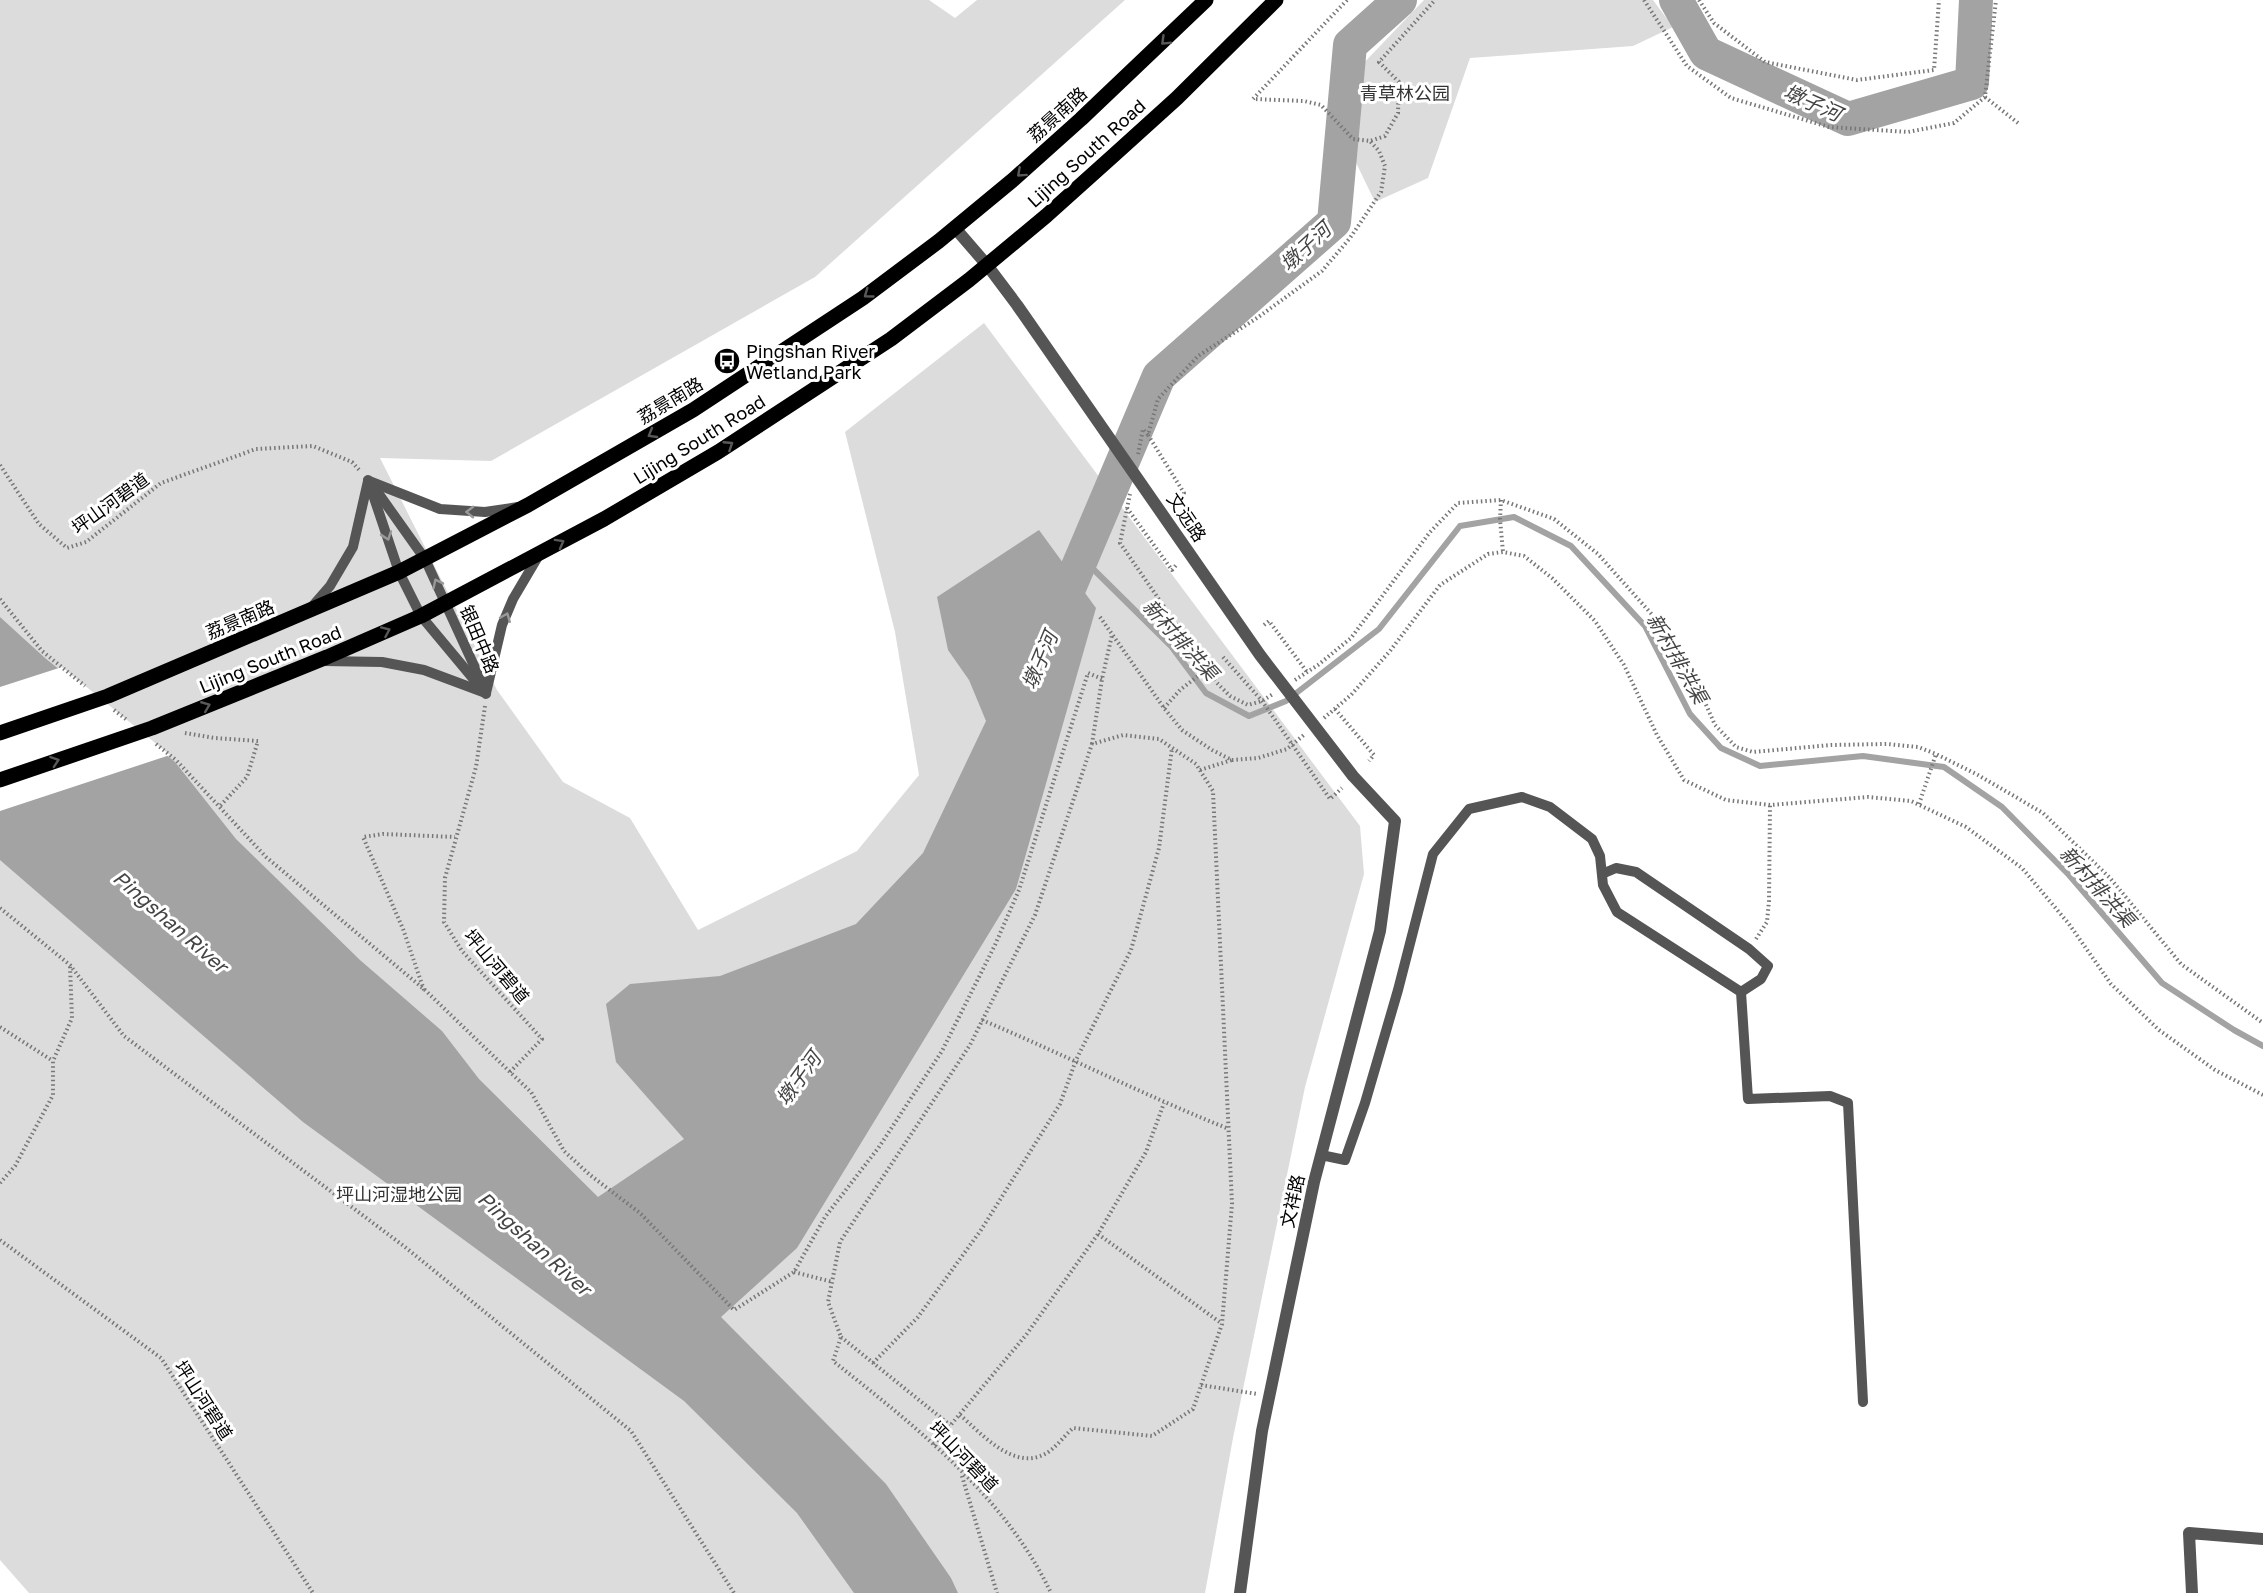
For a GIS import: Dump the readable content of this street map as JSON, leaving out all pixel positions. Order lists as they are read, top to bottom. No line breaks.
{"streets":{"main road":["荔景南路","Lijing South Road"],"street":["文远路","文祥路"],"lane":["银田中路"],"path":["坪山河碧道"]},"crossings":[["荔景南路","文远路"],["荔景南路","银田中路"],["Lijing South Road","文远路"],["Lijing South Road","银田中路"],["坪山河碧道","银田中路"],["文远路","文祥路"]],"one_way":["荔景南路","Lijing South Road"],"water":["墩子河","新村排洪渠","Pingshan River"],"parks":["青草林公园","坪山河湿地公园"],"places":{"bus stop":["Pingshan River Wetland Park"]}}
